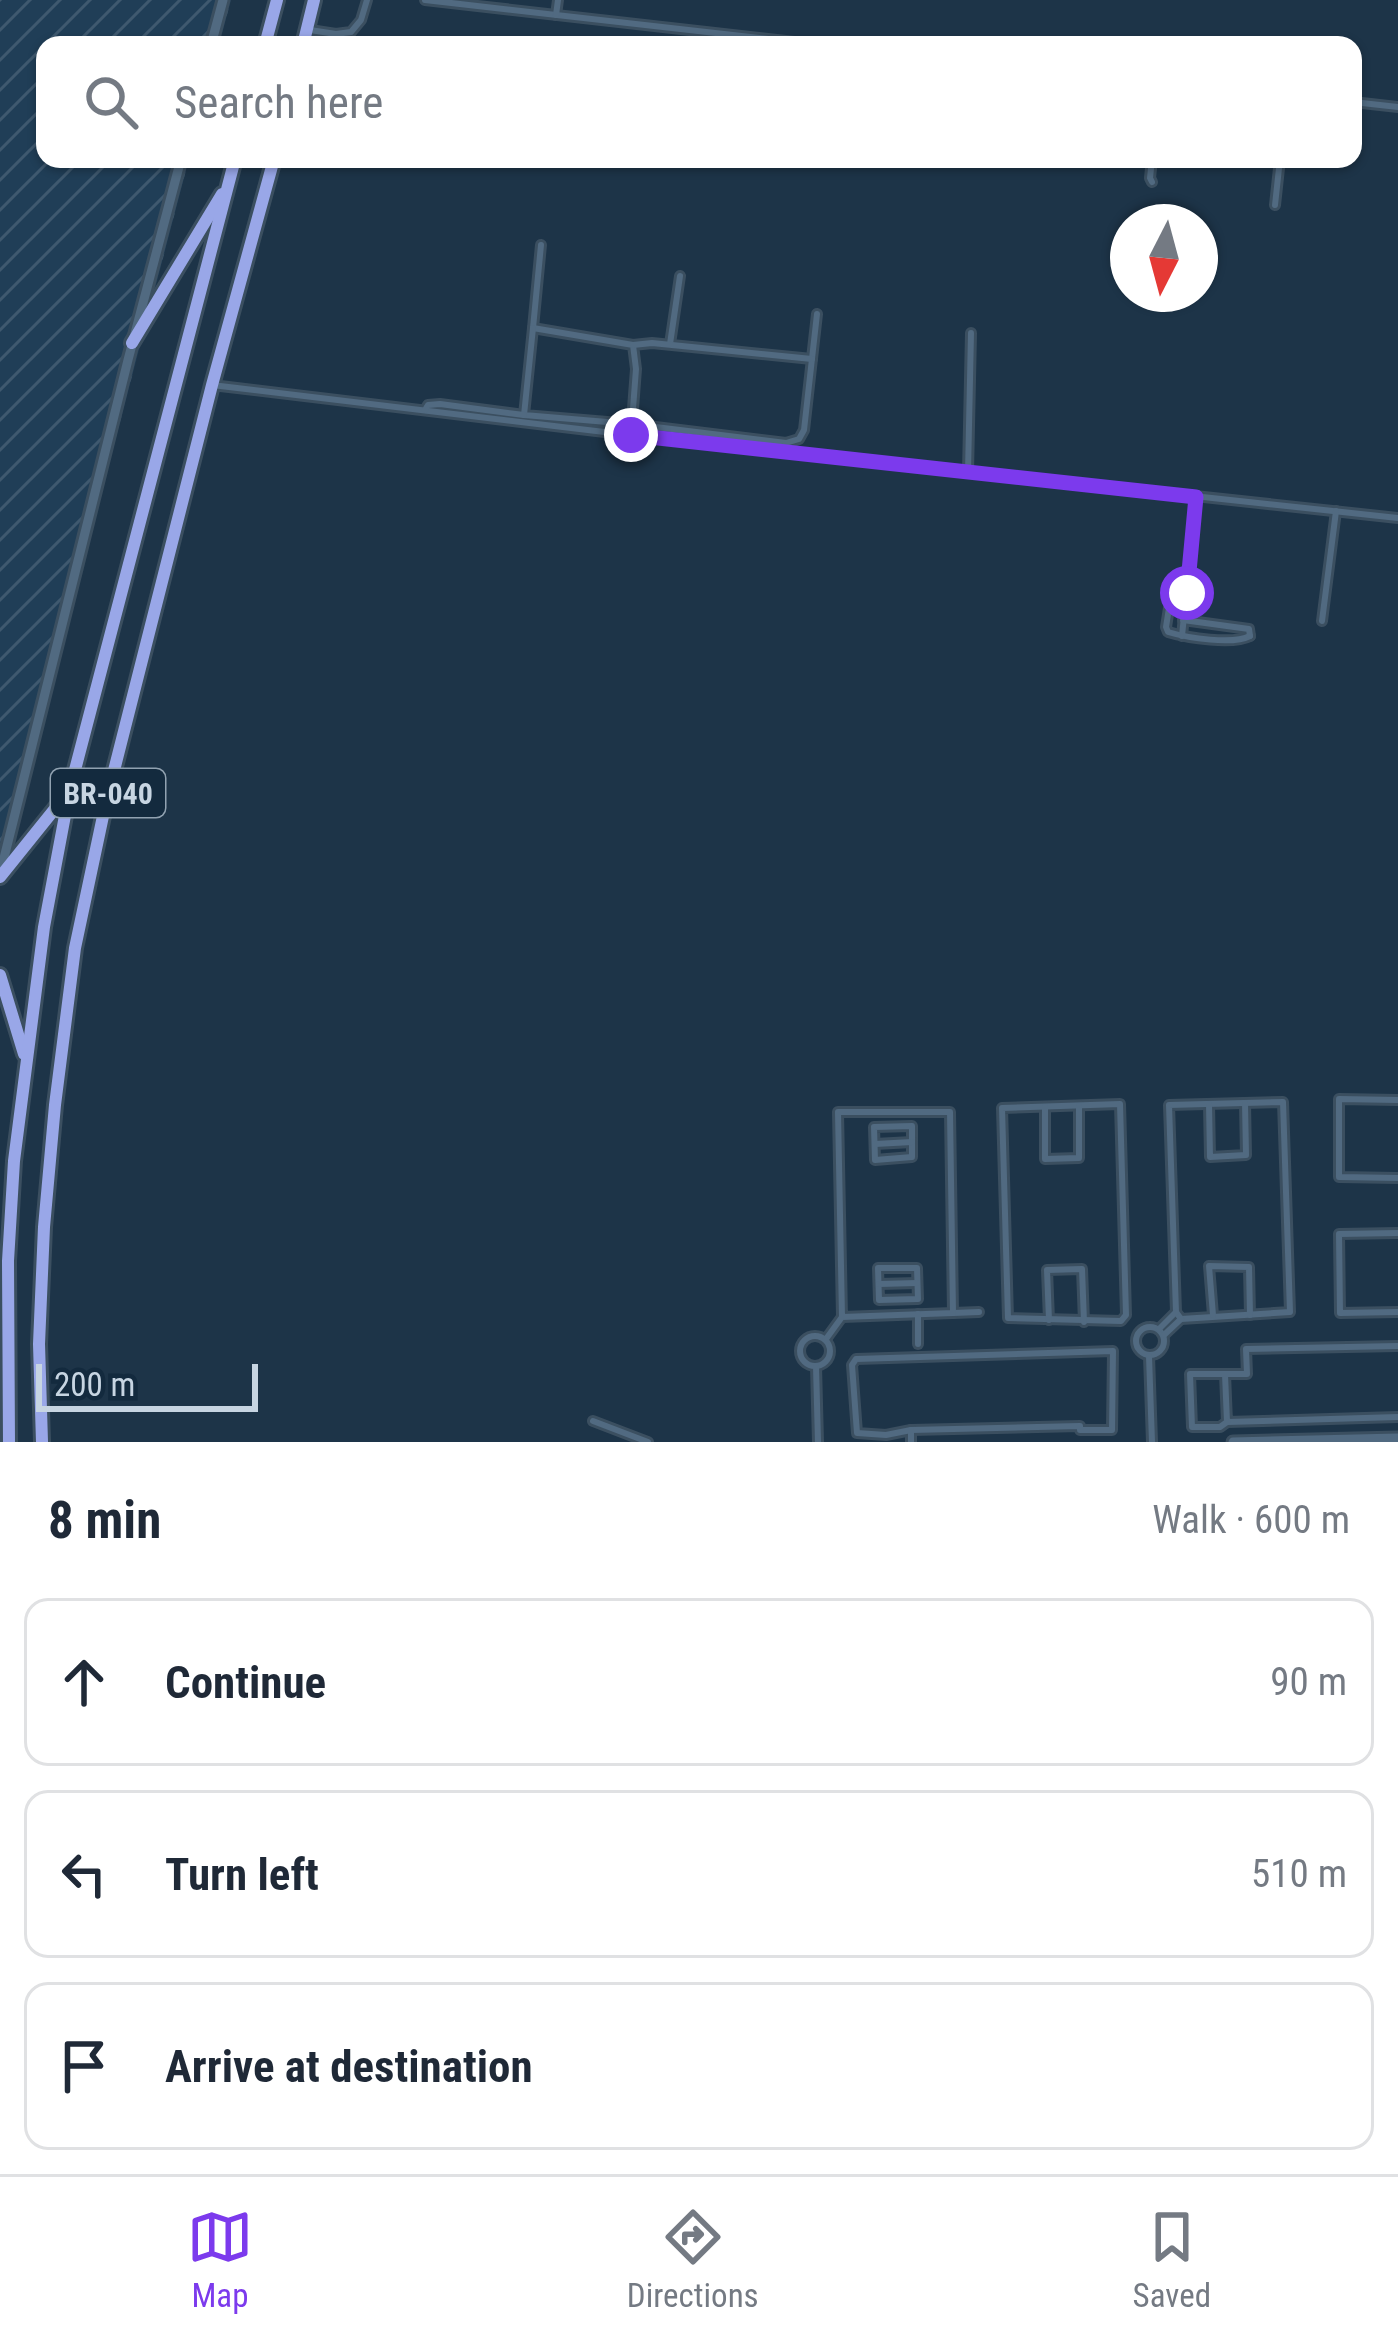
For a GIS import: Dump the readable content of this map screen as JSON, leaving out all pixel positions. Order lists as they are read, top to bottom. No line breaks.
{"streets":{"highway":["BR-040"]},"scale_bar":"200 m","north":"bottom","page":{"search":"Search here","scale":"200 m","heading":["8 min","Walk · 600 m"],"list":[["Continue","90 m"],["Turn left","510 m"],"Arrive at destination"],"nav":["Map","Directions","Saved"]}}
